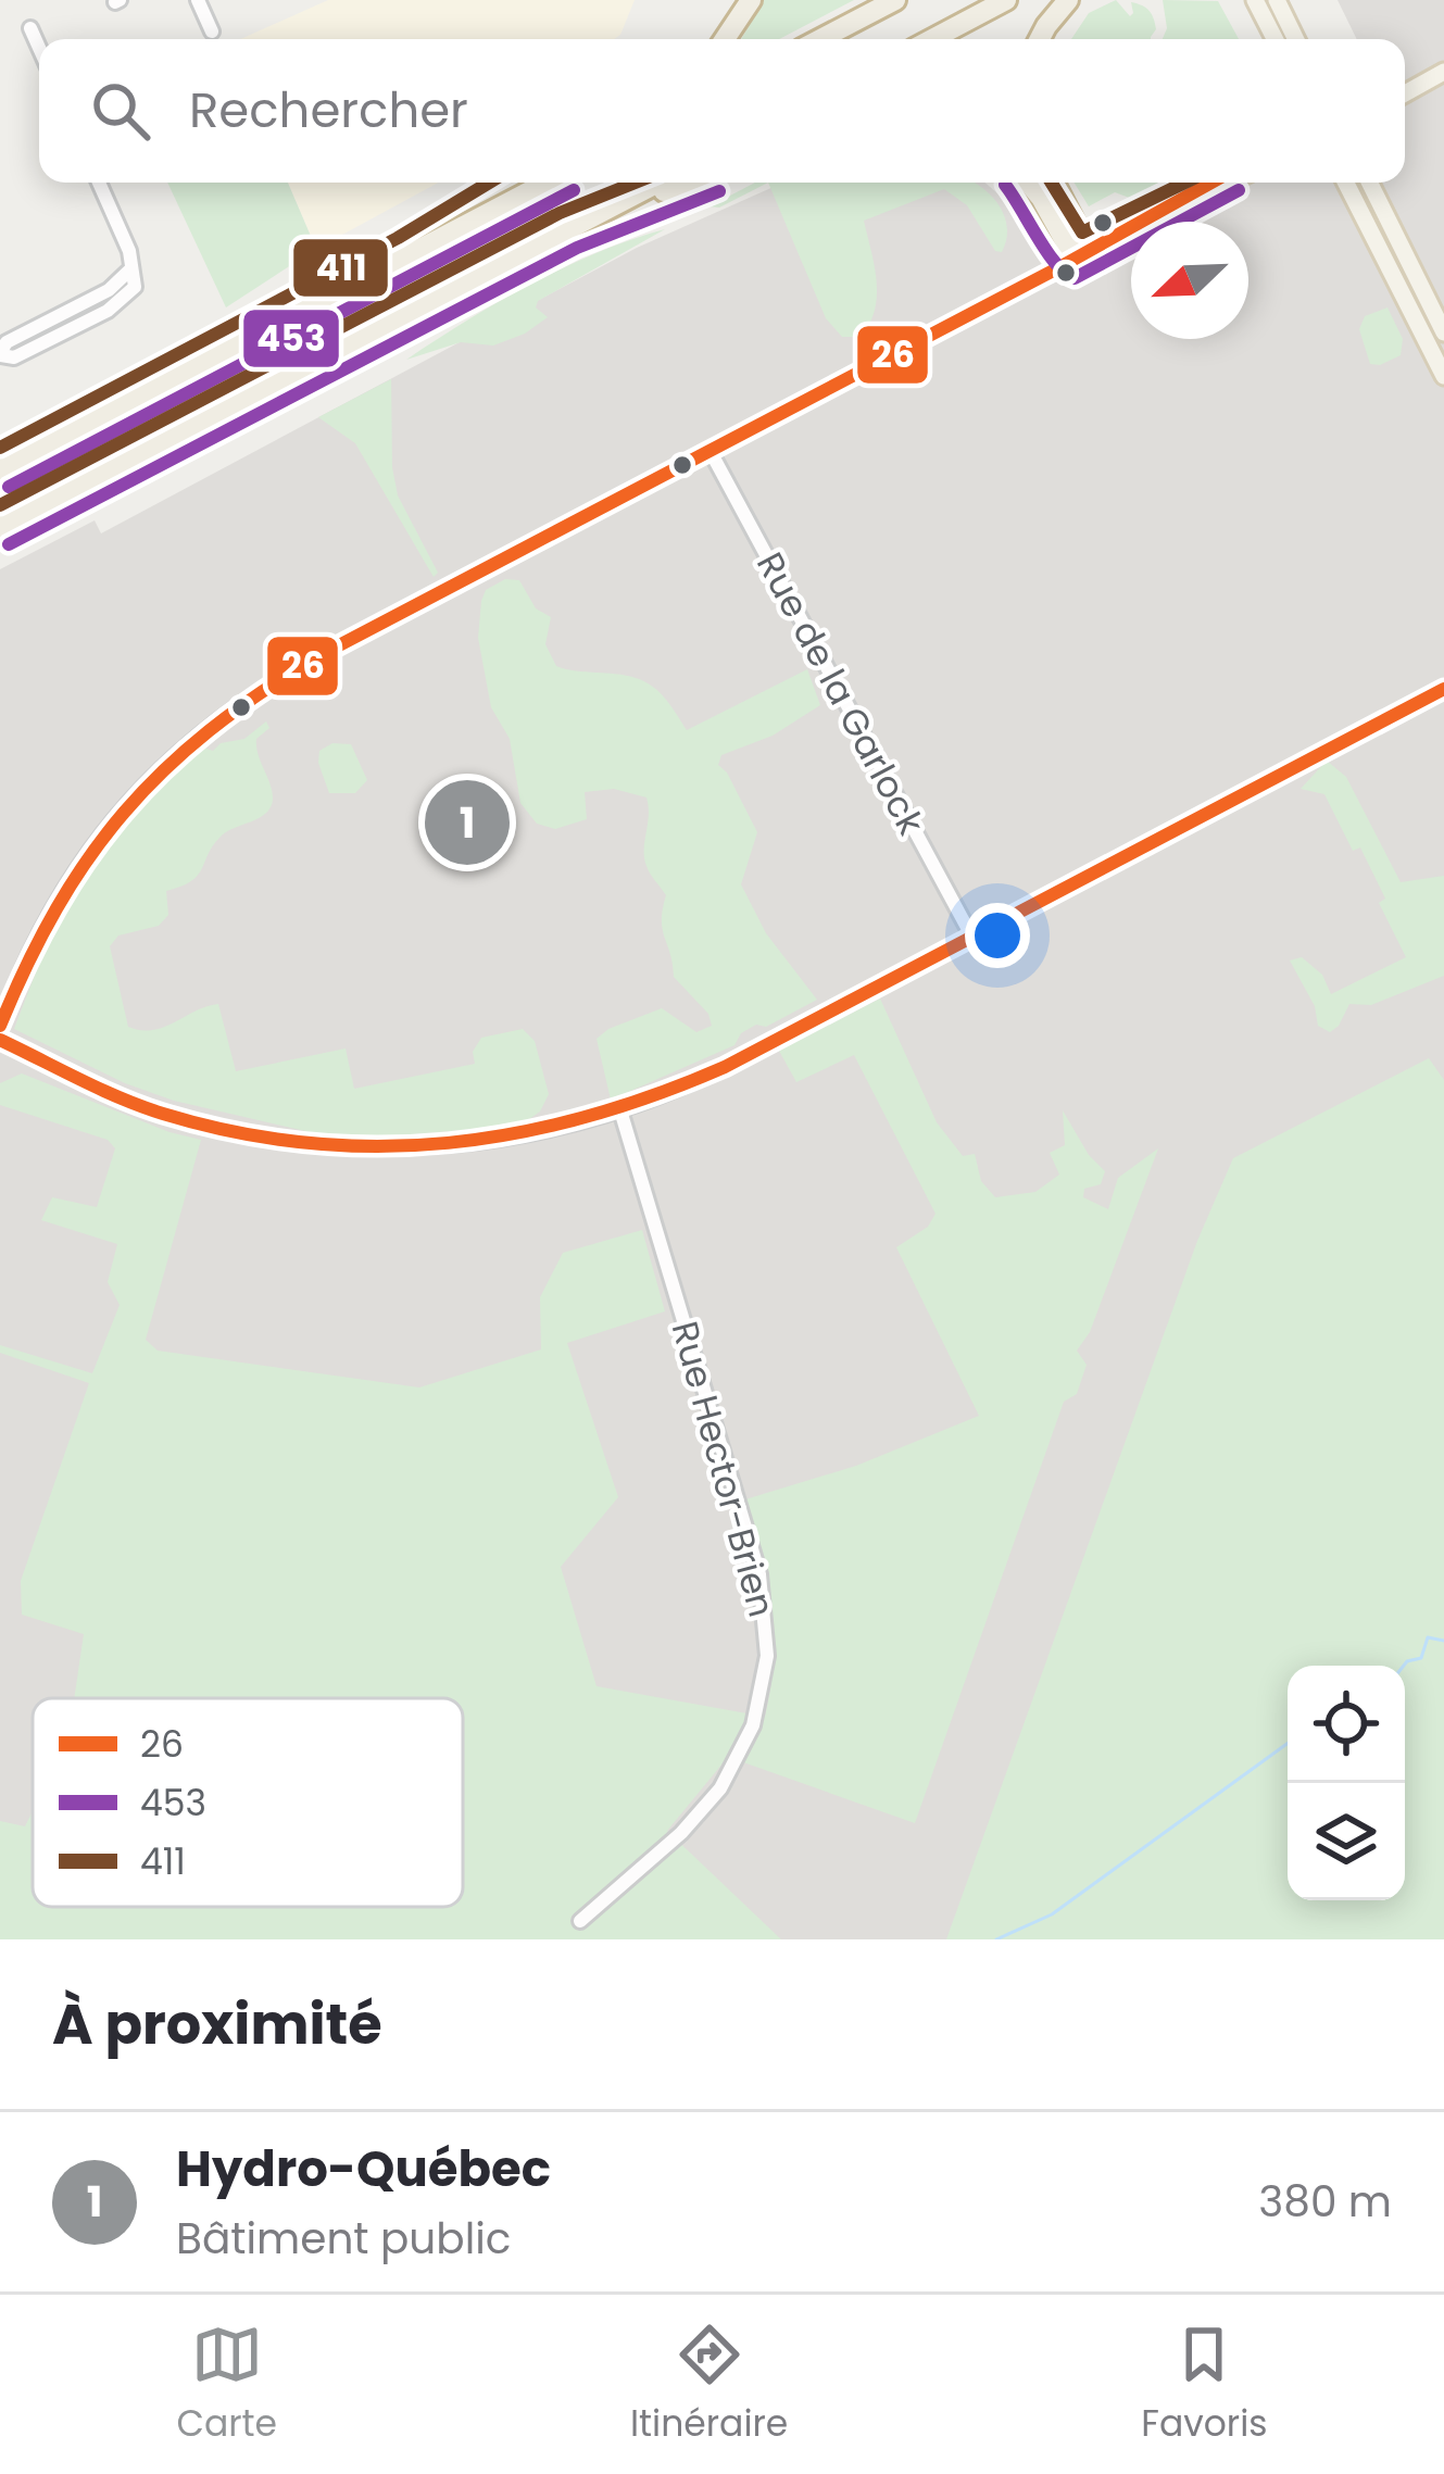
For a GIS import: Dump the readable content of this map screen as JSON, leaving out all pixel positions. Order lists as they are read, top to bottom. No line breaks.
{"streets":{"street":["Rue de la Garlock","Rue Hector-Brien"]},"lines":["transit line 26","transit line 411","transit line 453"],"legend":["26","453","411"],"north":"bottom left","page":{"search":"Rechercher","pins":"1","heading":"À proximité","list":[{"mark":"1","name":"Hydro-Québec","note":"Bâtiment public","value":"380 m"}],"nav":["Carte","Itinéraire","Favoris"]}}
